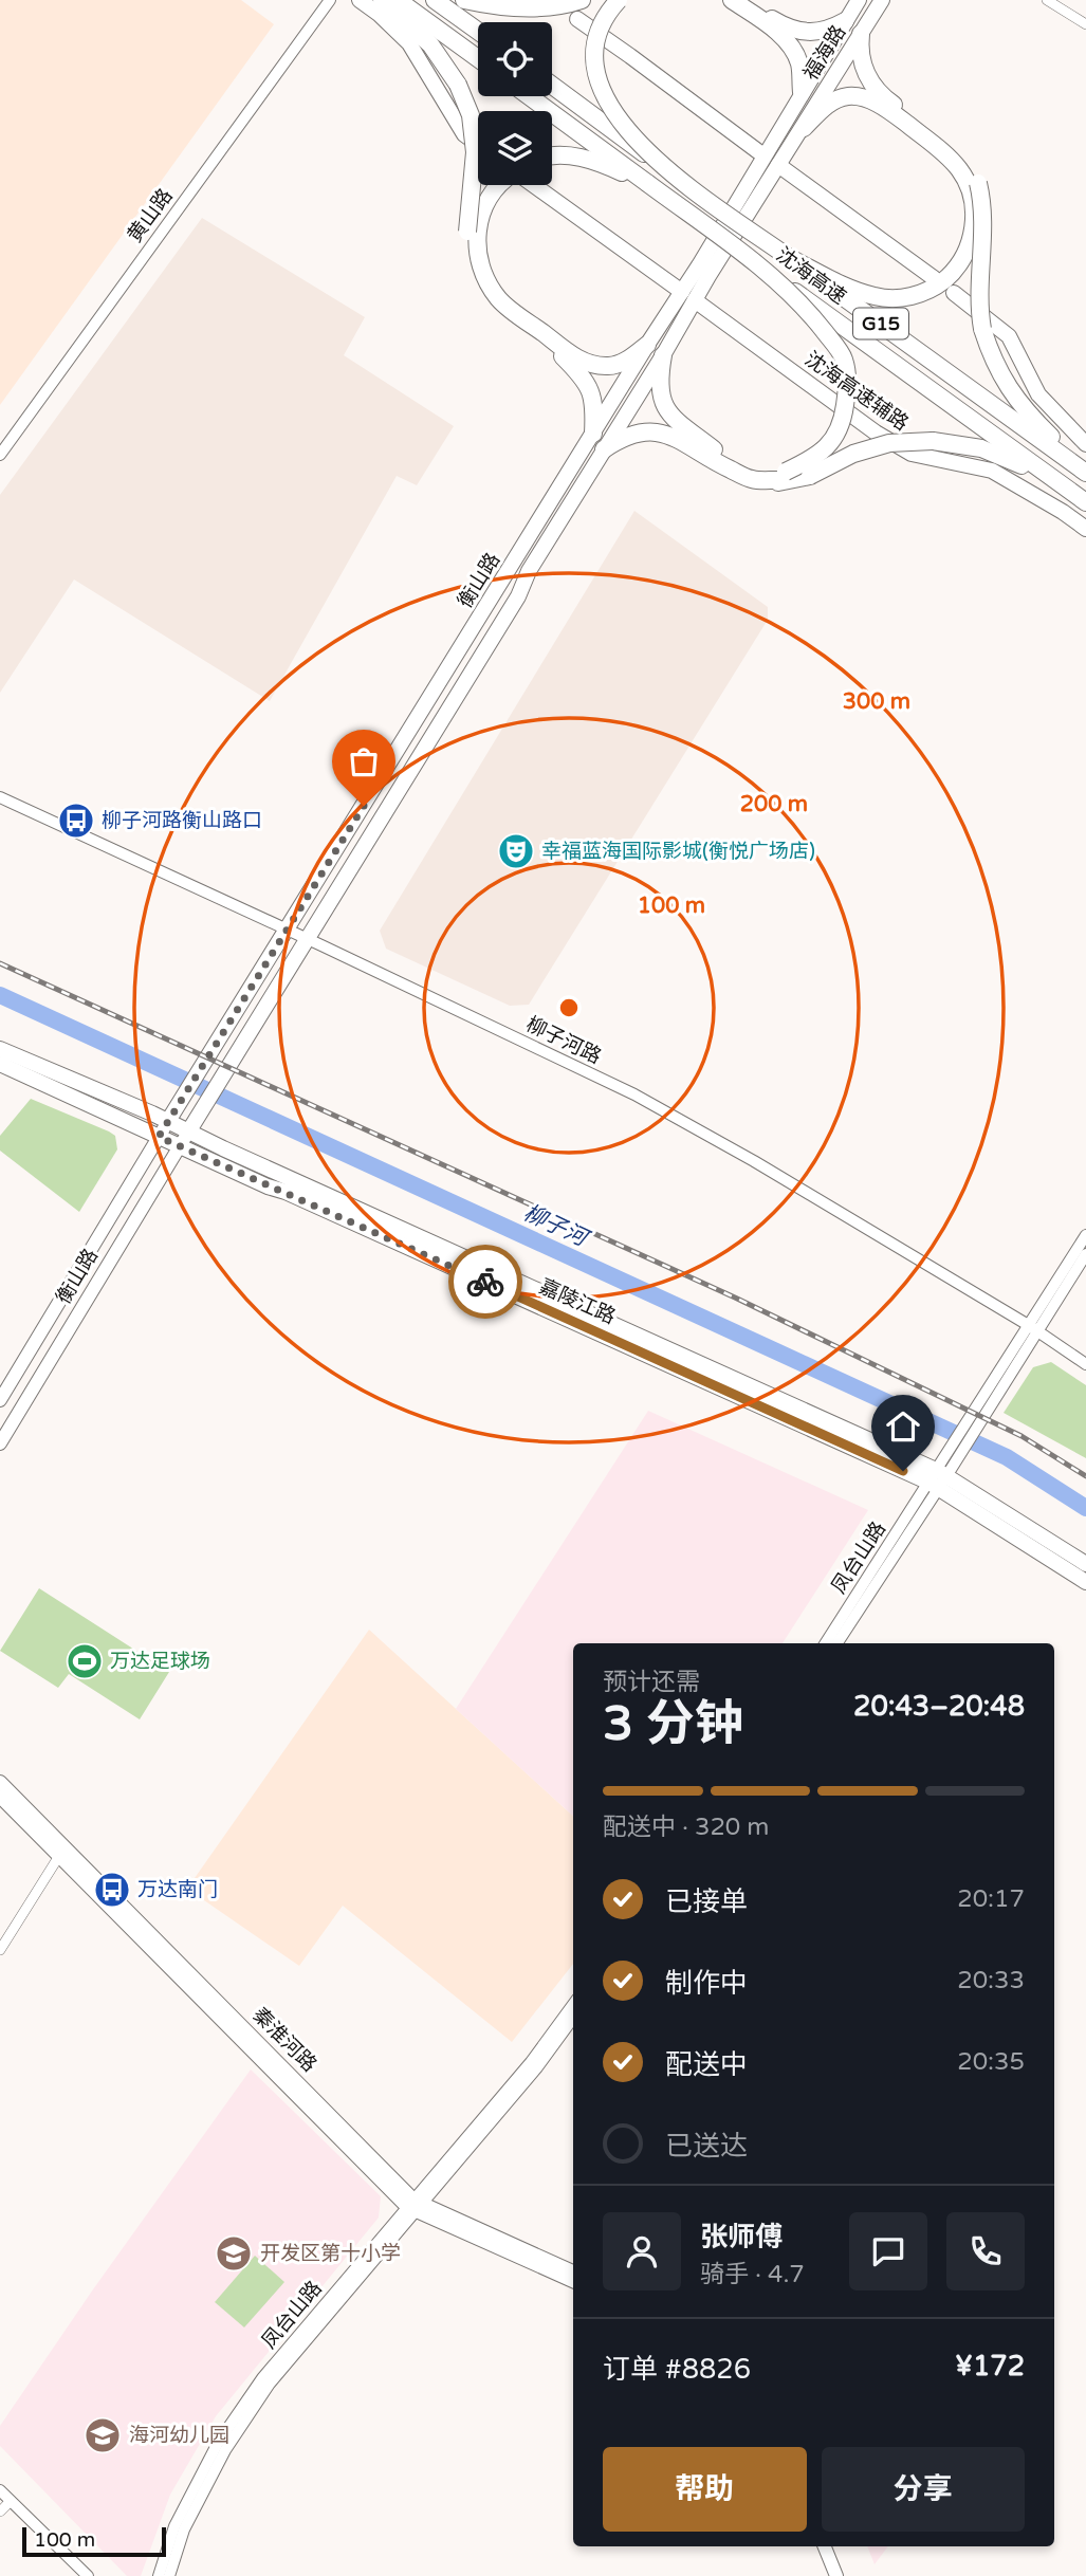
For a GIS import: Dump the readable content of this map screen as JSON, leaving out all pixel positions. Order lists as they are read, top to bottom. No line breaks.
{"streets":{"highway":["沈海高速","G15"],"main road":["福海路","沈海高速辅路","衡山路","嘉陵江路","秦淮河路"],"street":["黄山路","柳子河路","凤台山路"]},"crossings":[["福海路","沈海高速辅路"],["福海路","衡山路"],["沈海高速辅路","衡山路"],["衡山路","柳子河路"],["衡山路","嘉陵江路"],["柳子河路","凤台山路"],["嘉陵江路","凤台山路"],["凤台山路","秦淮河路"]],"water":["柳子河"],"places":{"bus stop":["柳子河路衡山路口","万达南门"],"theatre":["幸福蓝海国际影城(衡悦广场店)"],"sports":["万达足球场"],"school or university":["开发区第十小学","海河幼儿园"]},"scale_bar":"100 m","page":{"heading":["3 分钟","预计还需","20:43–20:48"],"panel":["张师傅","骑手 · 4.7","订单 #8826","¥172"],"bar":"配送中 · 320 m","list":[["已接单","20:17"],["制作中","20:33"],["配送中","20:35"],"已送达"],"buttons":["帮助","分享"],"scale":"100 m"},"rings":["300 m","200 m","100 m"]}
